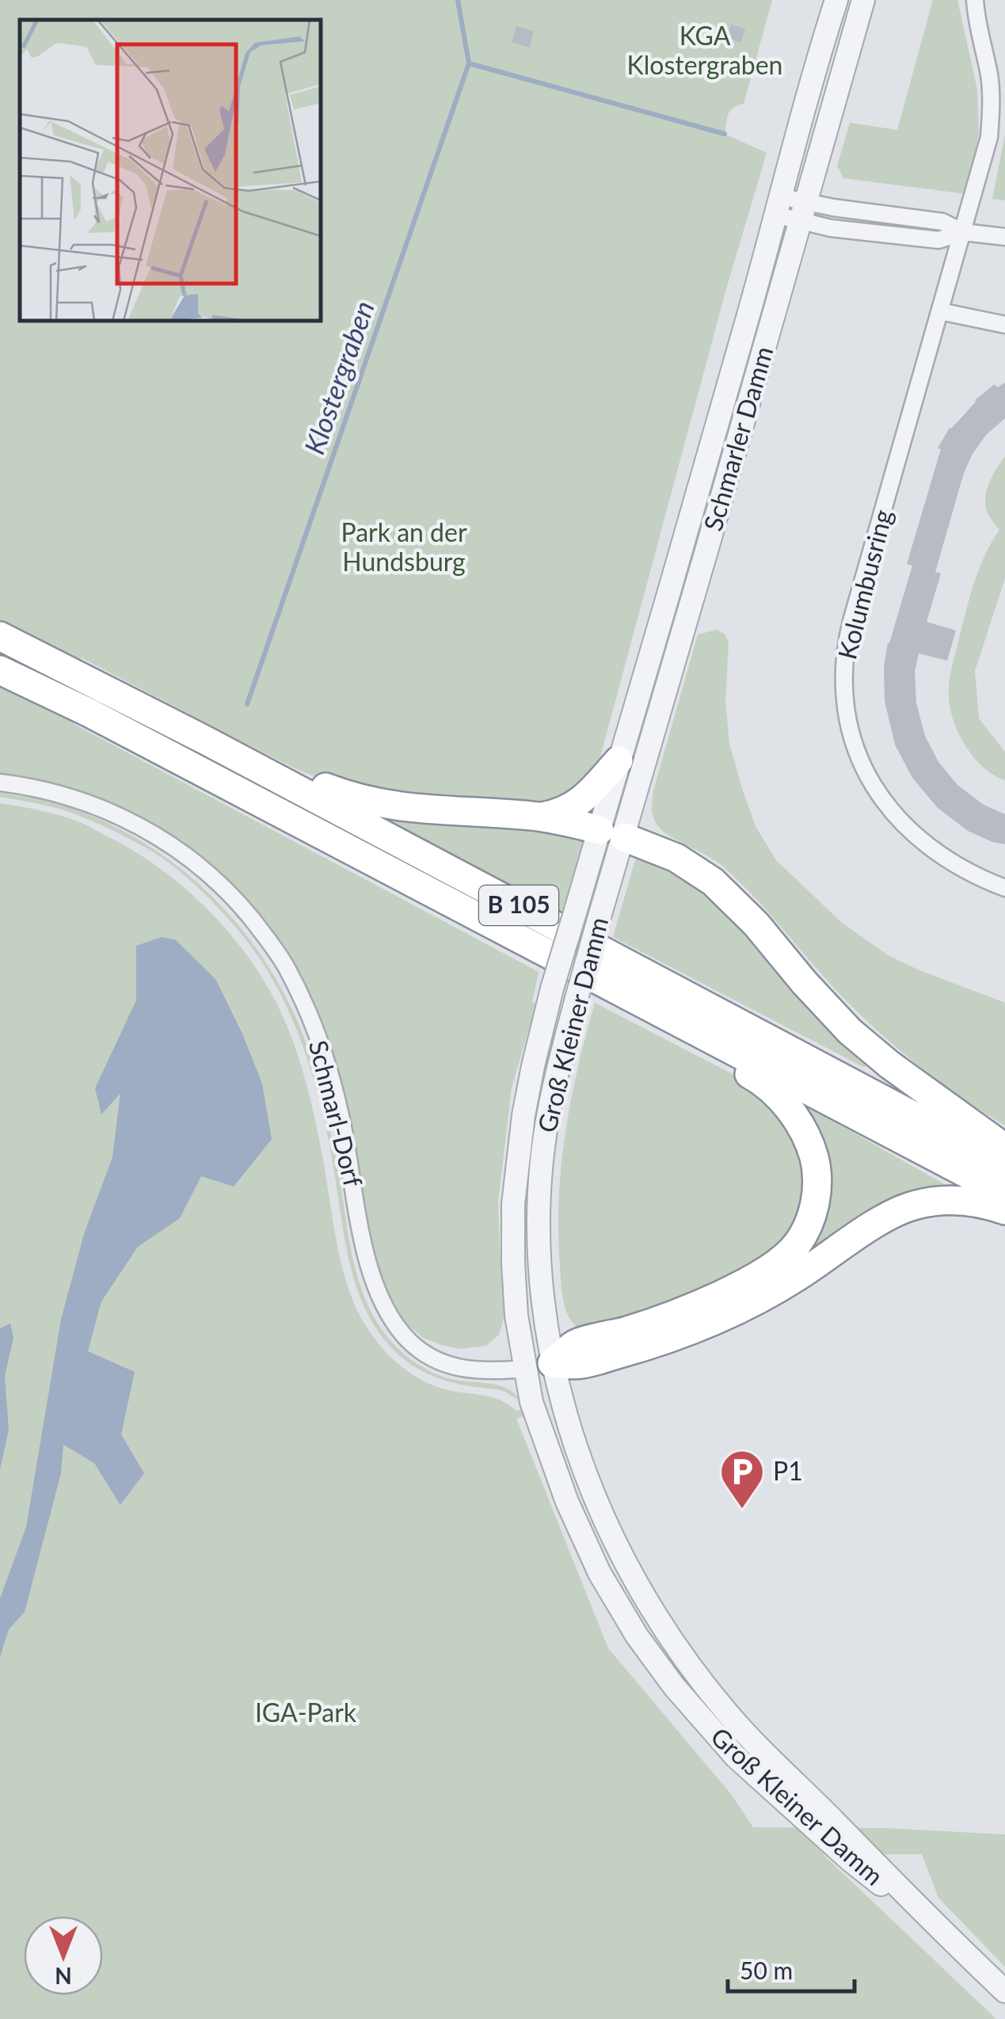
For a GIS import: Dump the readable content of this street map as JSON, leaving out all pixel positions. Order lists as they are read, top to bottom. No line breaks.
{"streets":{"highway":["B 105"],"street":["Schmarler Damm","Kolumbusring","Groß Kleiner Damm","Schmarl-Dorf"]},"crossings":[["Schmarler Damm","Groß Kleiner Damm"],["Groß Kleiner Damm","Schmarl-Dorf"]],"water":["Klostergraben"],"parks":["KGA Klostergraben","Park an der Hundsburg","IGA-Park"],"places":{"parking":["P1"]},"scale_bar":"50 m","north":"bottom"}
